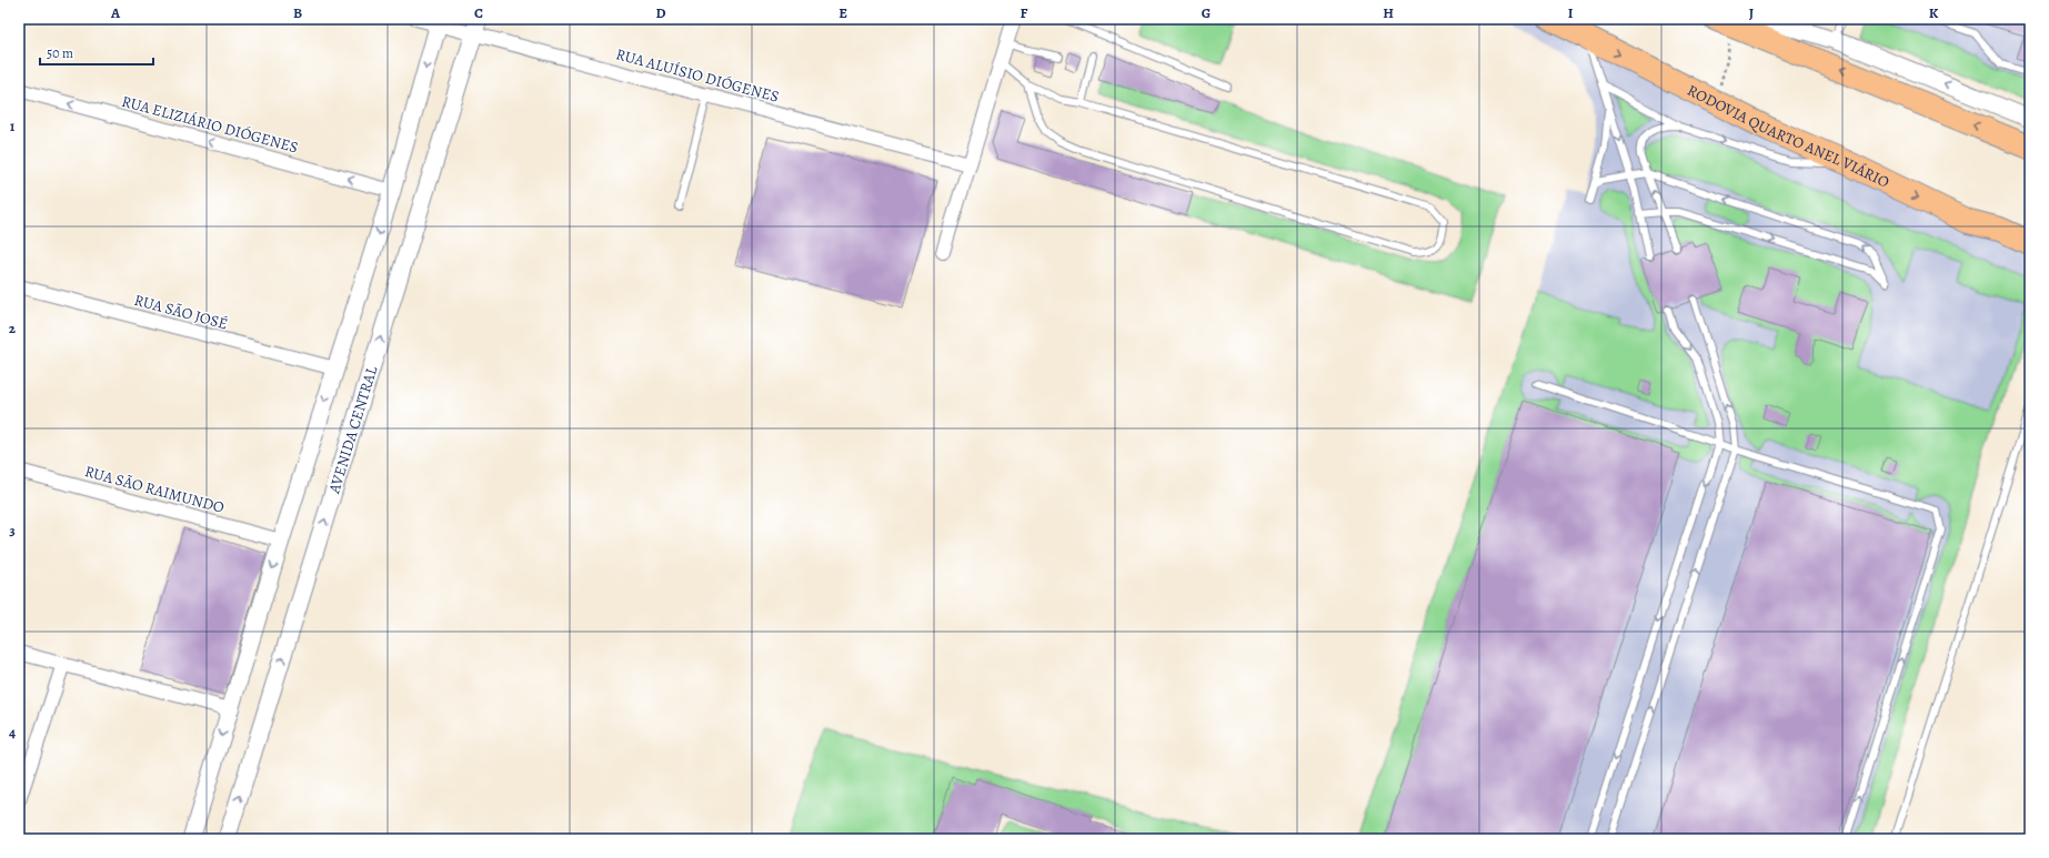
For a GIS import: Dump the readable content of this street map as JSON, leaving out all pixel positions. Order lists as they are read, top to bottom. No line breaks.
{"streets":{"highway":["RODOVIA QUARTO ANEL VIÁRIO"],"street":["RUA ALUÍSIO DIÓGENES","RUA ELIZIÁRIO DIÓGENES","RUA SÃO JOSÉ","AVENIDA CENTRAL","RUA SÃO RAIMUNDO"]},"crossings":[["RUA ALUÍSIO DIÓGENES","AVENIDA CENTRAL"]],"one_way":["RUA ELIZIÁRIO DIÓGENES"],"scale_bar":"50 m","grid":{"columns":["A","B","C","D","E","F","G","H","I","J","K"],"rows":["1","2","3","4"]}}
